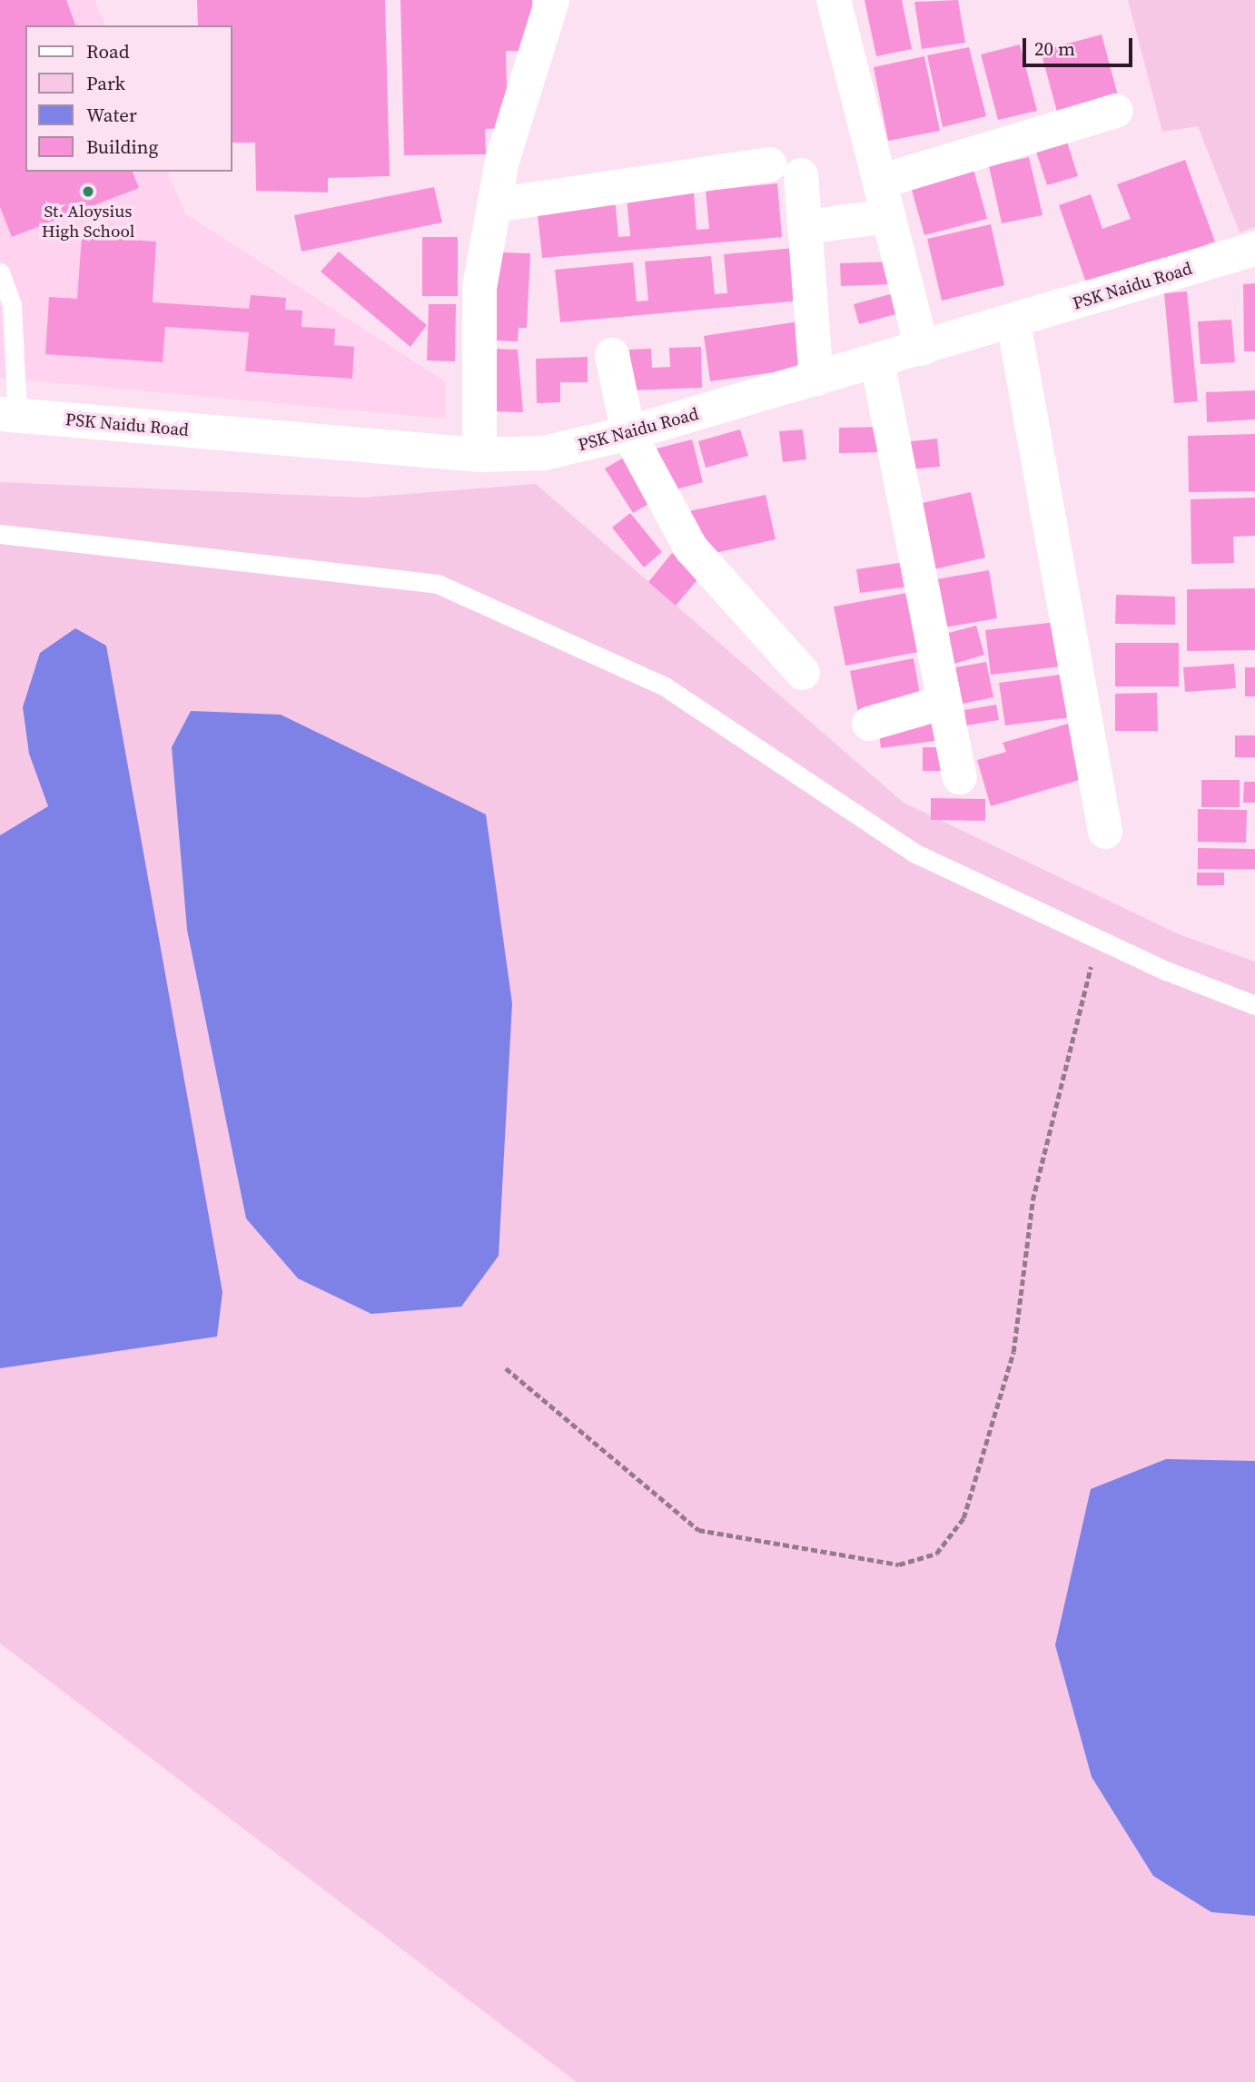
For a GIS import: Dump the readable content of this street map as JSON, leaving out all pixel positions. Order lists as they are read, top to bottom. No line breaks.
{"streets":{"street":["PSK Naidu Road"]},"places":["St. Aloysius High School"],"legend":["Road","Park","Water","Building"],"scale_bar":"20 m"}
